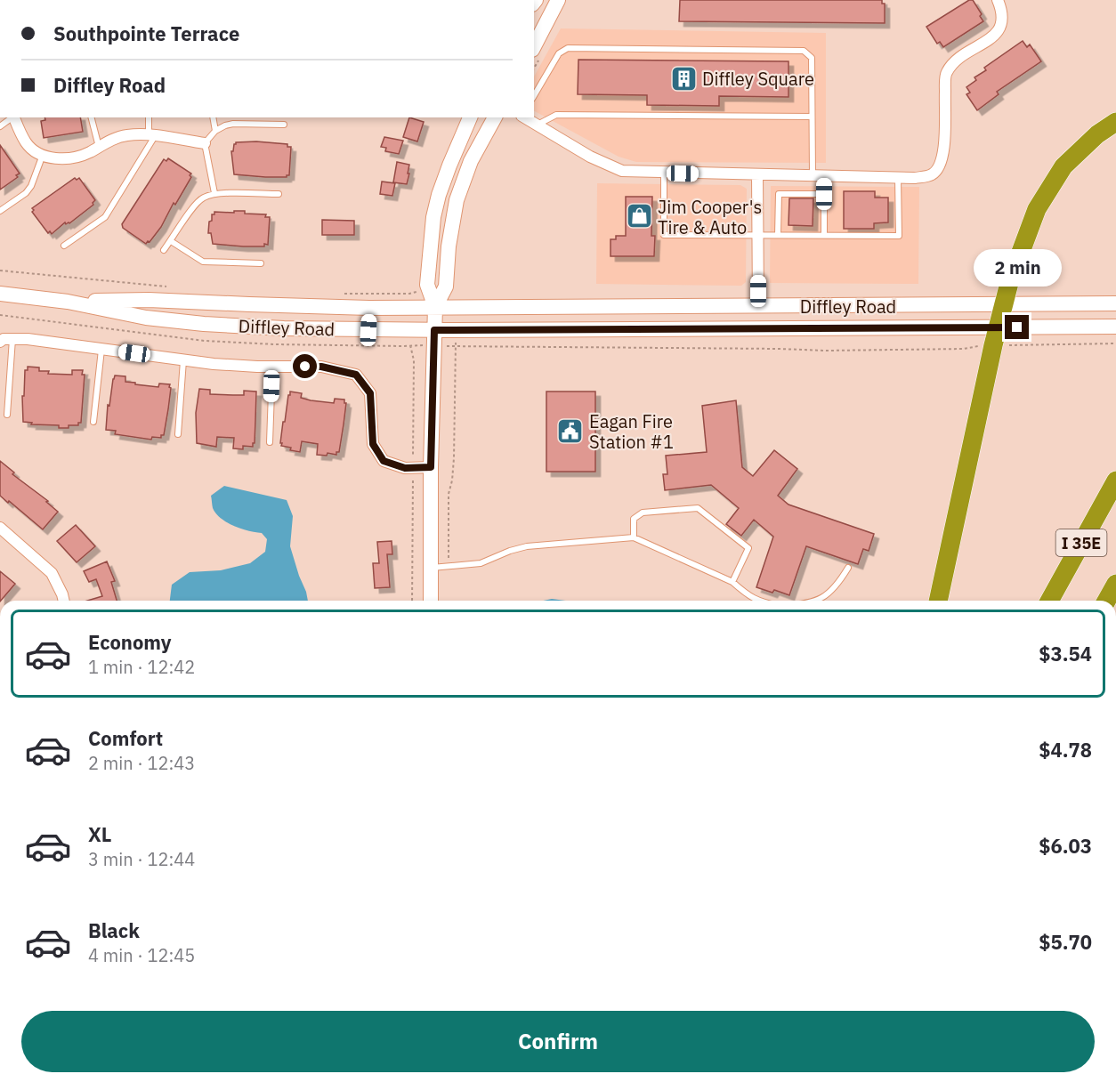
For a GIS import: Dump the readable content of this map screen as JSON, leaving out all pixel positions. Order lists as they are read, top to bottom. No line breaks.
{"streets":{"highway":["I 35E"],"main road":["Diffley Road"]},"places":{"building":["Diffley Square"],"shop":["Jim Cooper's Tire & Auto"],"public building":["Eagan Fire Station #1"]},"page":{"banner":["Southpointe Terrace","Diffley Road"],"bubble":"2 min","list":[{"name":"Economy","note":"1 min · 12:42","value":"$3.54"},{"name":"Comfort","note":"2 min · 12:43","value":"$4.78"},{"name":"XL","note":"3 min · 12:44","value":"$6.03"},{"name":"Black","note":"4 min · 12:45","value":"$5.70"}],"buttons":"Confirm"}}
